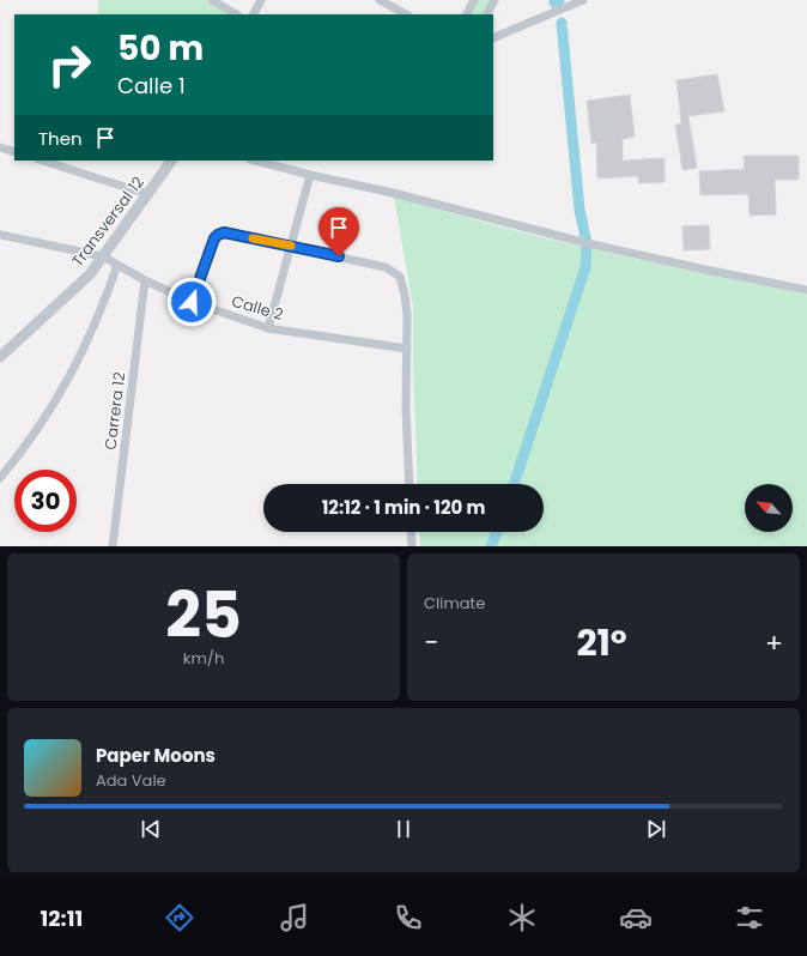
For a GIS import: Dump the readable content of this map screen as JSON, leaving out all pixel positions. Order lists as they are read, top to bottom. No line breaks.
{"streets":{"street":["Transversal 12","Calle 2","Carrera 12"]},"crossings":[["Transversal 12","Calle 2"],["Calle 2","Carrera 12"]],"north":"top left","page":{"turn":["50 m","Calle 1"],"then":"Then","limit":"30","trip":"12:12 · 1 min · 120 m","tile":[["25","km/h"],"Climate"],"heat":["−","21°","+"],"song":["Paper Moons","Ada Vale"],"tabs":"12:11"}}
